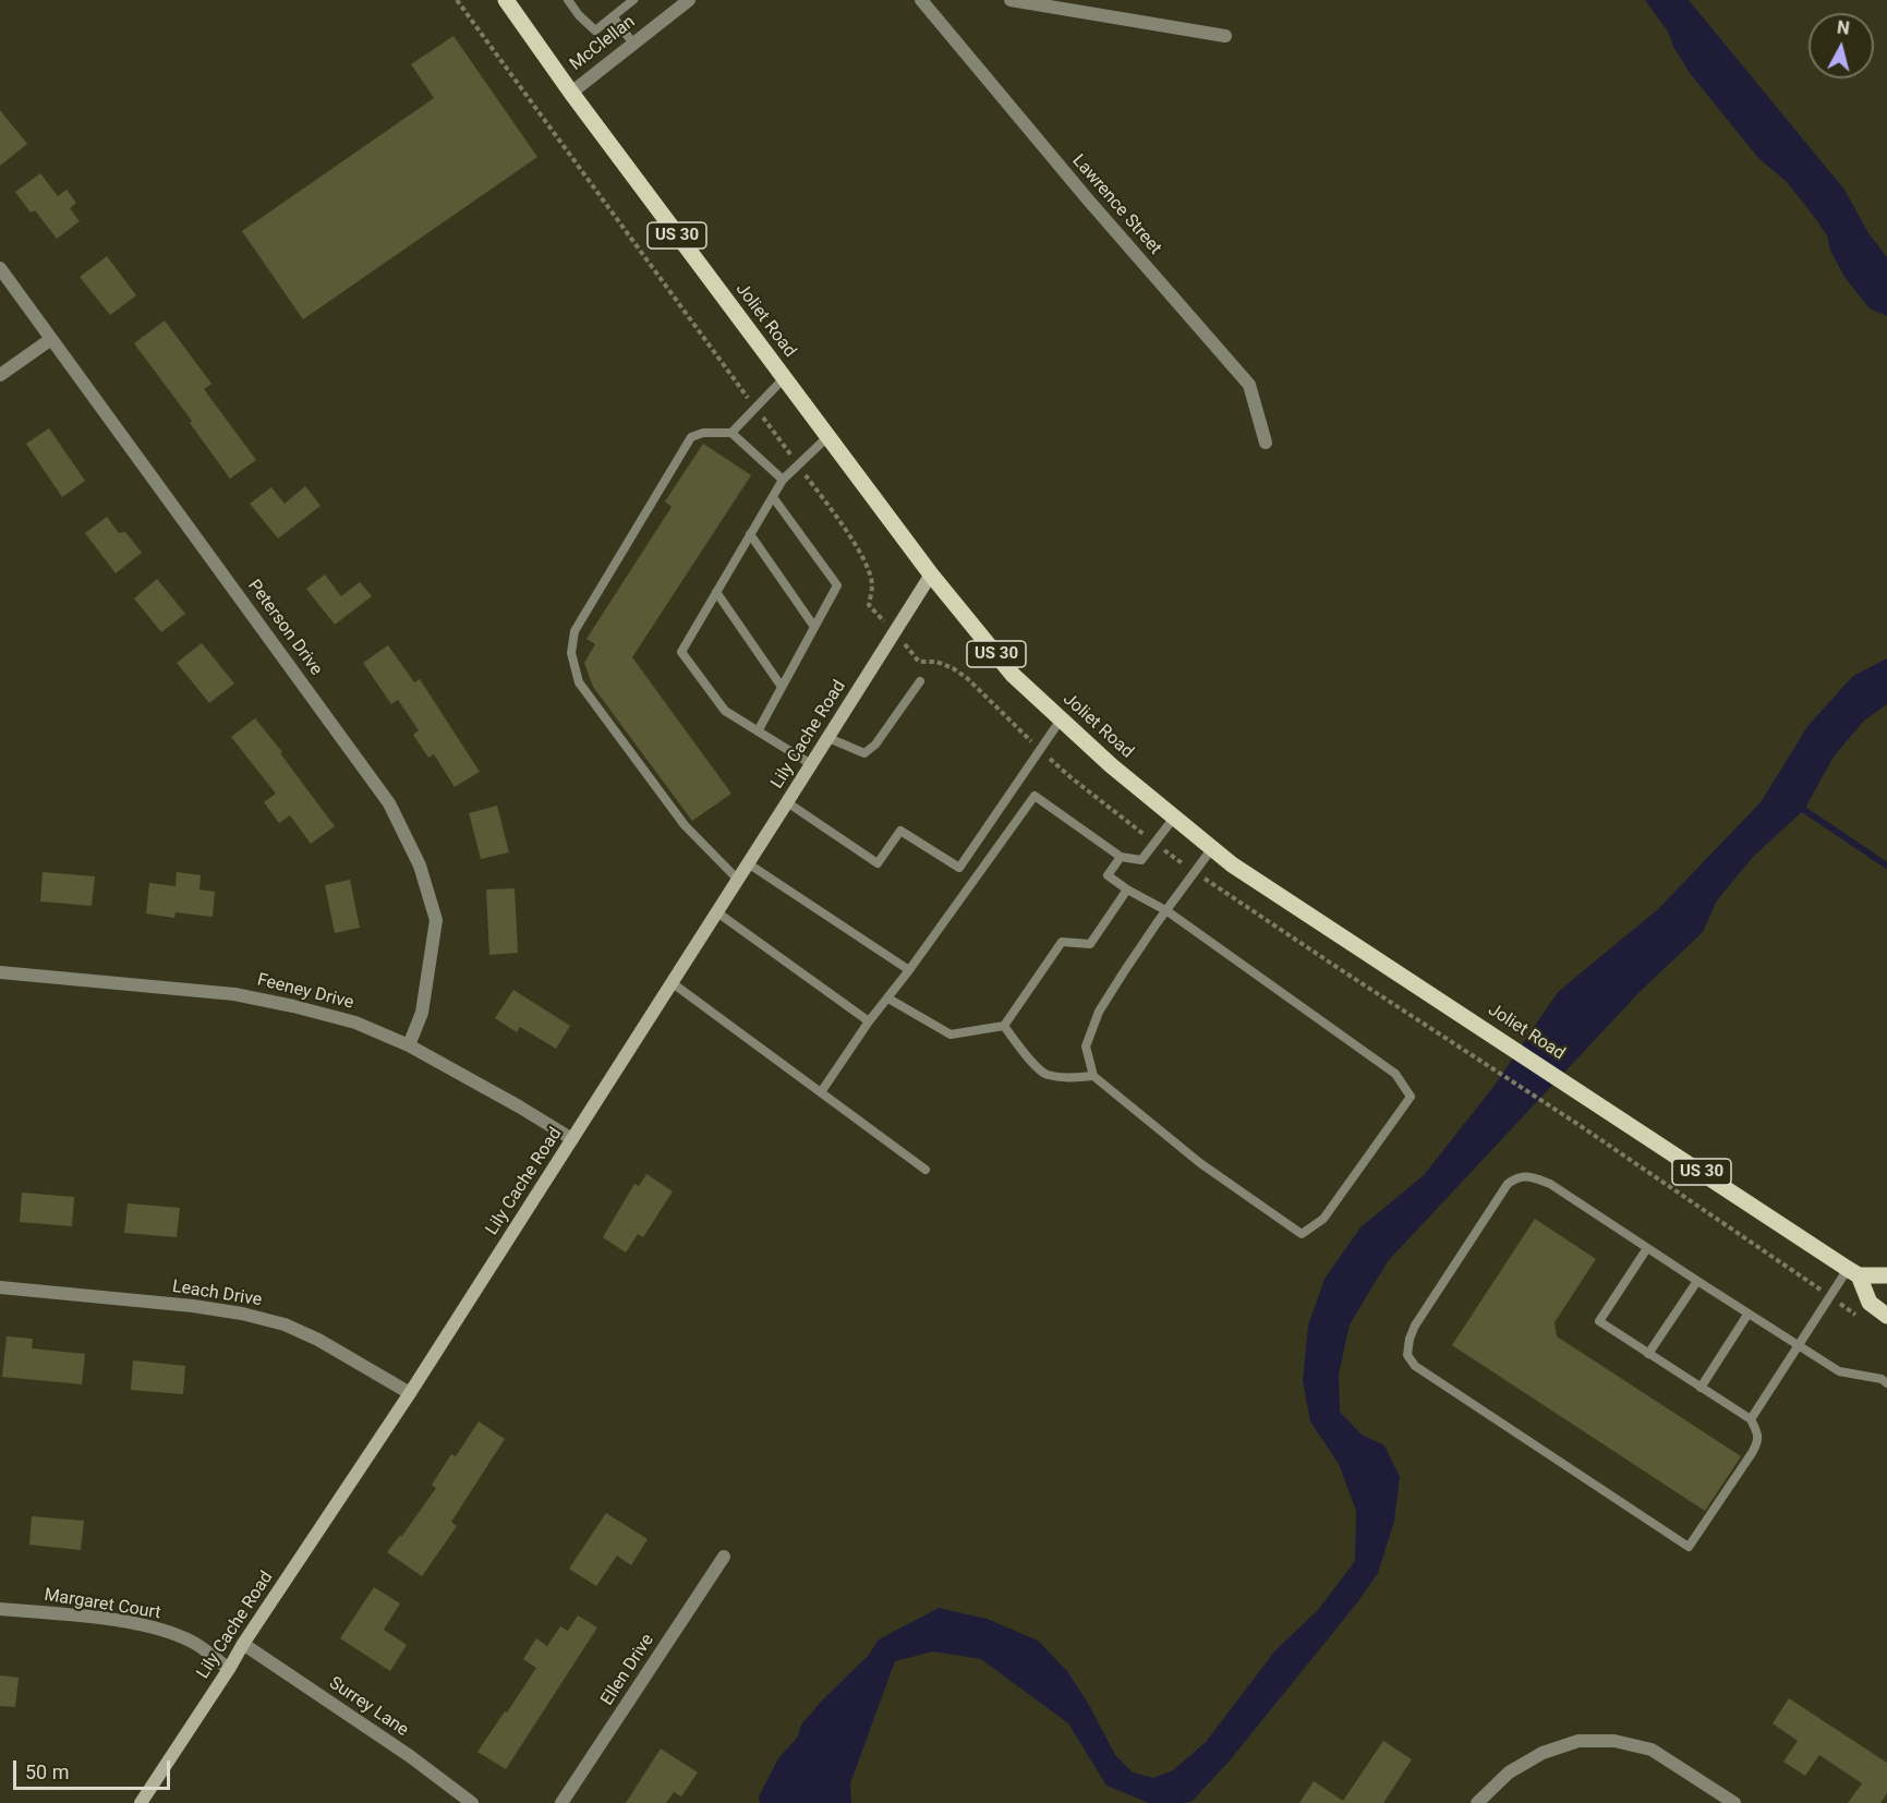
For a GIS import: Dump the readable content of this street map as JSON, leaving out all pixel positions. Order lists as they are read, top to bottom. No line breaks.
{"streets":{"main road":["US 30","Joliet Road"],"street":["McClellan","Lawrence Street","Peterson Drive","Lily Cache Road","Feeney Drive","Leach Drive","Margaret Court","Ellen Drive","Surrey Lane"]},"crossings":[["McClellan","Joliet Road"],["Joliet Road","Lily Cache Road"],["Peterson Drive","Feeney Drive"],["Lily Cache Road","Feeney Drive"],["Lily Cache Road","Leach Drive"],["Lily Cache Road","Margaret Court"],["Lily Cache Road","Surrey Lane"]],"scale_bar":"50 m","north":"top"}
